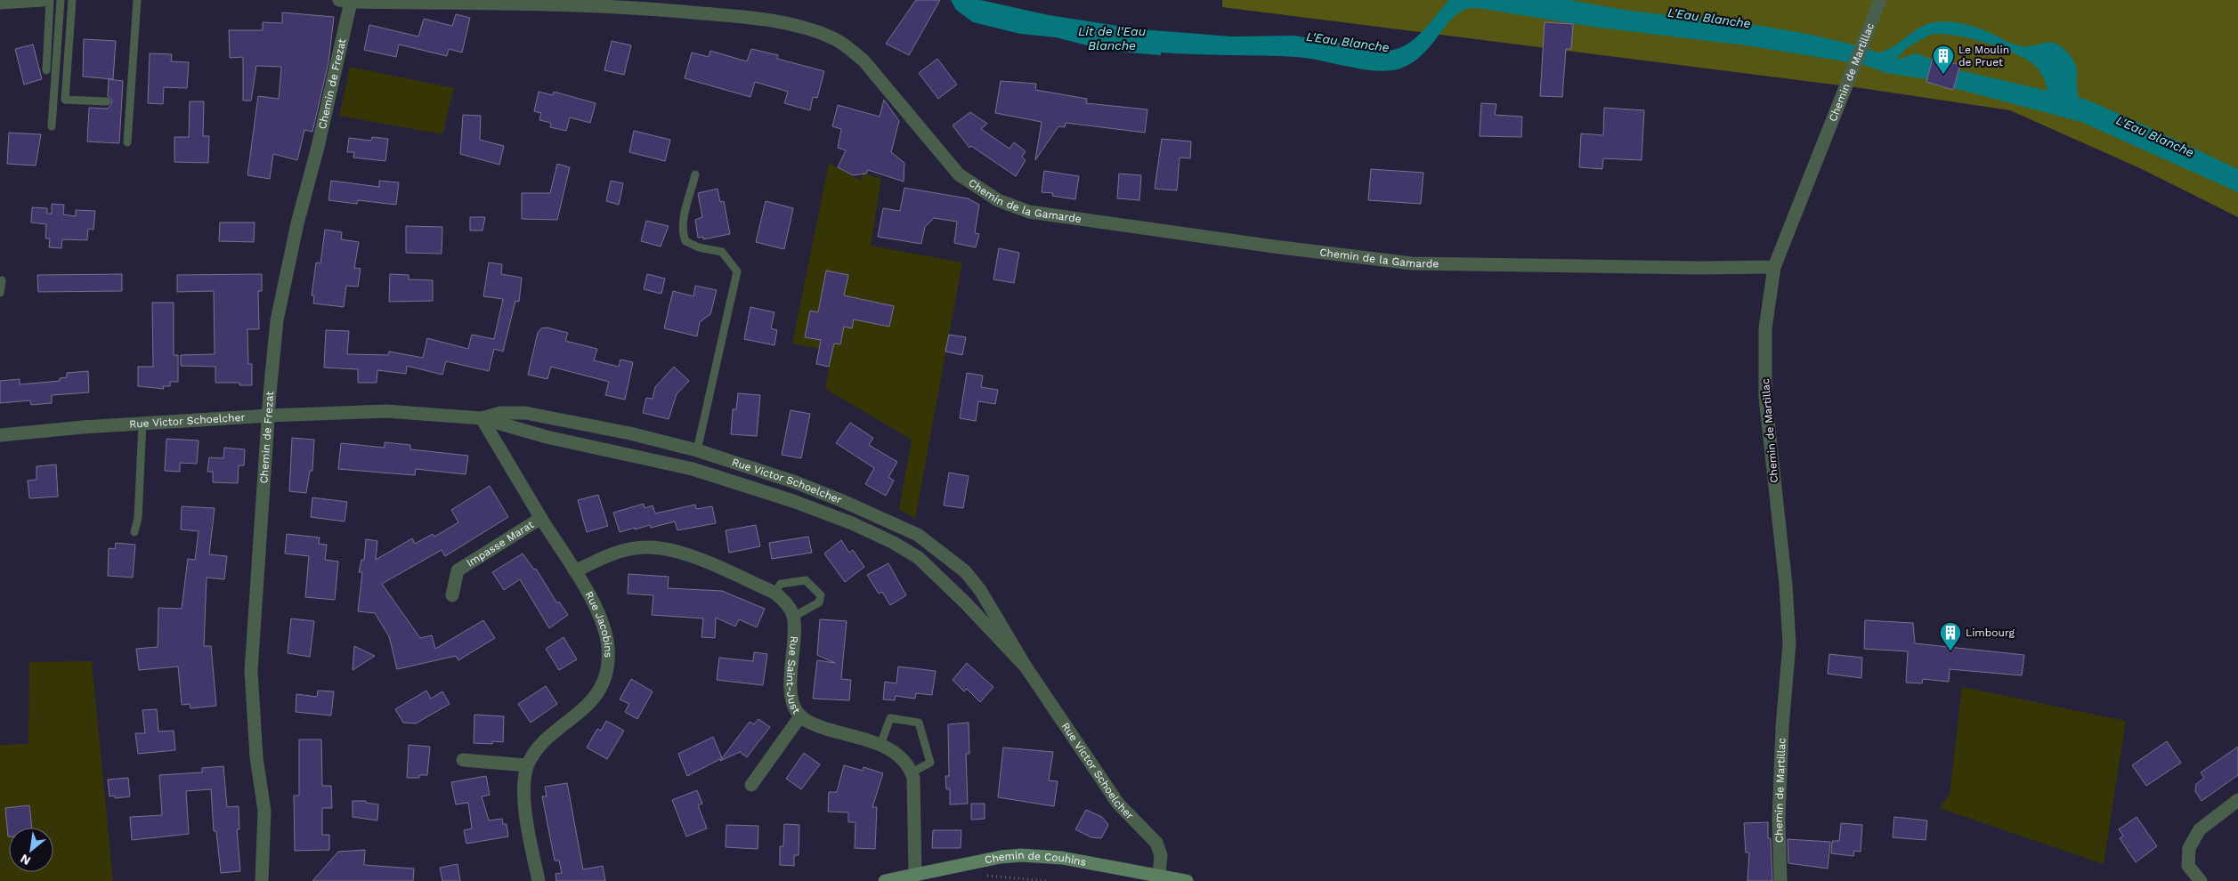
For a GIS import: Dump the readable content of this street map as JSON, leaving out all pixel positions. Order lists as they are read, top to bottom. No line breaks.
{"streets":{"street":["Chemin de Martillac","Chemin de Frezat","Chemin de la Gamarde","Rue Victor Schoelcher","Impasse Marat","Rue Jacobins","Rue Saint-Just","Chemin de Couhins"]},"crossings":[["Chemin de Martillac","Chemin de la Gamarde"],["Chemin de Frezat","Chemin de la Gamarde"],["Chemin de Frezat","Rue Victor Schoelcher"],["Rue Victor Schoelcher","Rue Jacobins"],["Rue Victor Schoelcher","Chemin de Couhins"],["Impasse Marat","Rue Jacobins"]],"water":["L'Eau Blanche","Lit de l'Eau Blanche"],"places":{"building":["Le Moulin de Pruet","Limbourg"]},"north":"bottom left"}
